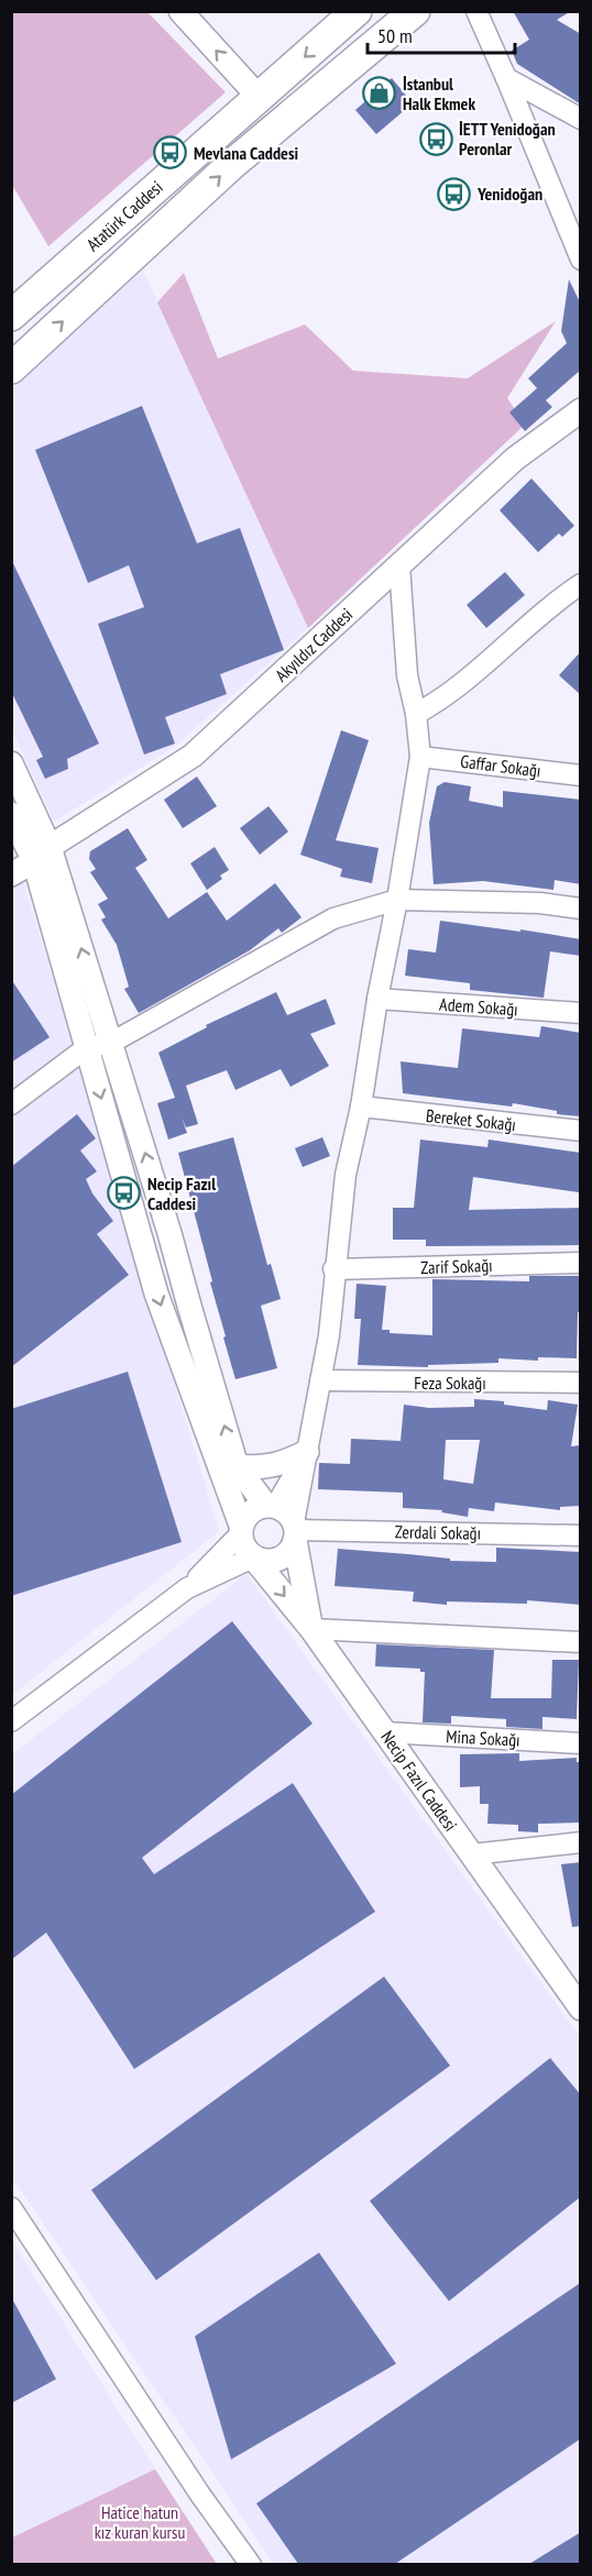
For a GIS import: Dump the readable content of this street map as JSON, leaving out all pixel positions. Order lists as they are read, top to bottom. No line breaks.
{"streets":{"main road":["Atatürk Caddesi"],"street":["Akyıldız Caddesi","Gaffar Sokağı","Adem Sokağı","Bereket Sokağı","Zarif Sokağı","Feza Sokağı","Zerdali Sokağı","Mina Sokağı","Necip Fazıl Caddesi"]},"crossings":[["Zerdali Sokağı","Necip Fazıl Caddesi"],["Mina Sokağı","Necip Fazıl Caddesi"]],"parks":["Hatice hatun kız kuran kursu"],"places":{"shop":["İstanbul Halk Ekmek"],"bus stop":["İETT Yenidoğan Peronlar","Mevlana Caddesi","Yenidoğan","Necip Fazıl Caddesi"]},"scale_bar":"50 m"}
